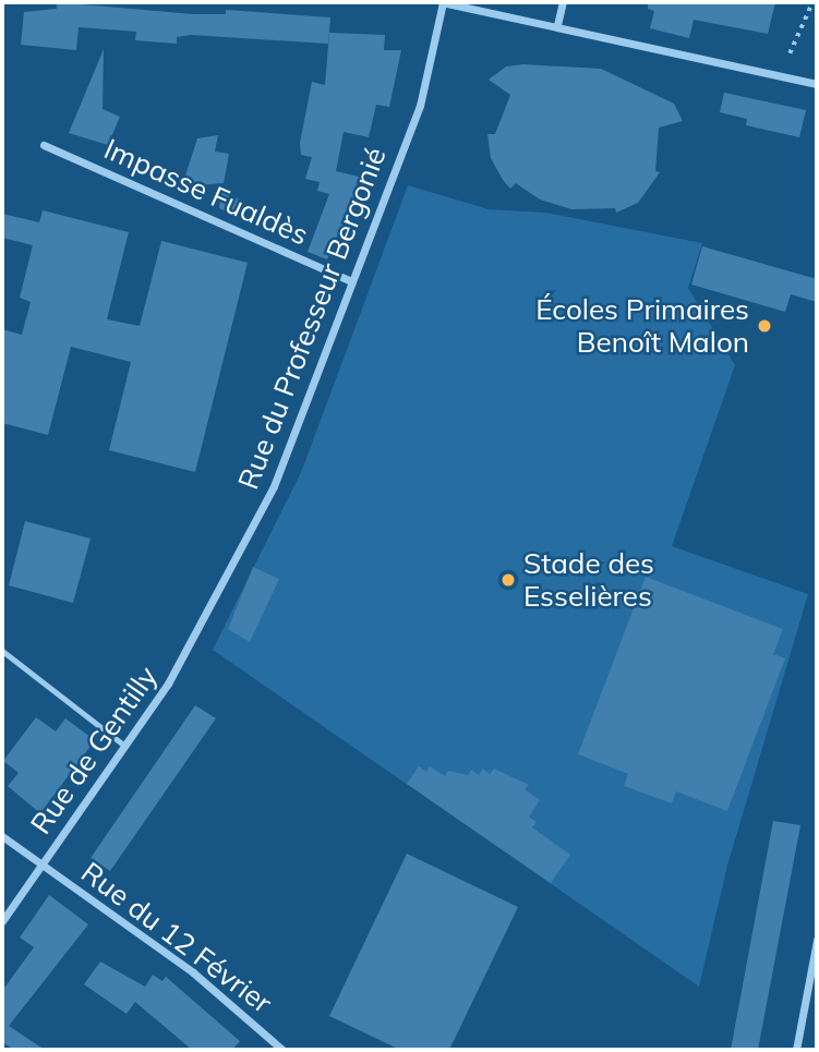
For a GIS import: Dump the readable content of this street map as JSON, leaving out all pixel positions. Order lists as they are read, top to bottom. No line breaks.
{"streets":{"street":["Impasse Fualdès","Rue du Professeur Bergonié","Rue de Gentilly","Rue du 12 Février"]},"crossings":[["Impasse Fualdès","Rue du Professeur Bergonié"],["Rue du Professeur Bergonié","Rue de Gentilly"],["Rue de Gentilly","Rue du 12 Février"]],"places":["Écoles Primaires Benoît Malon","Stade des Esselières"]}
